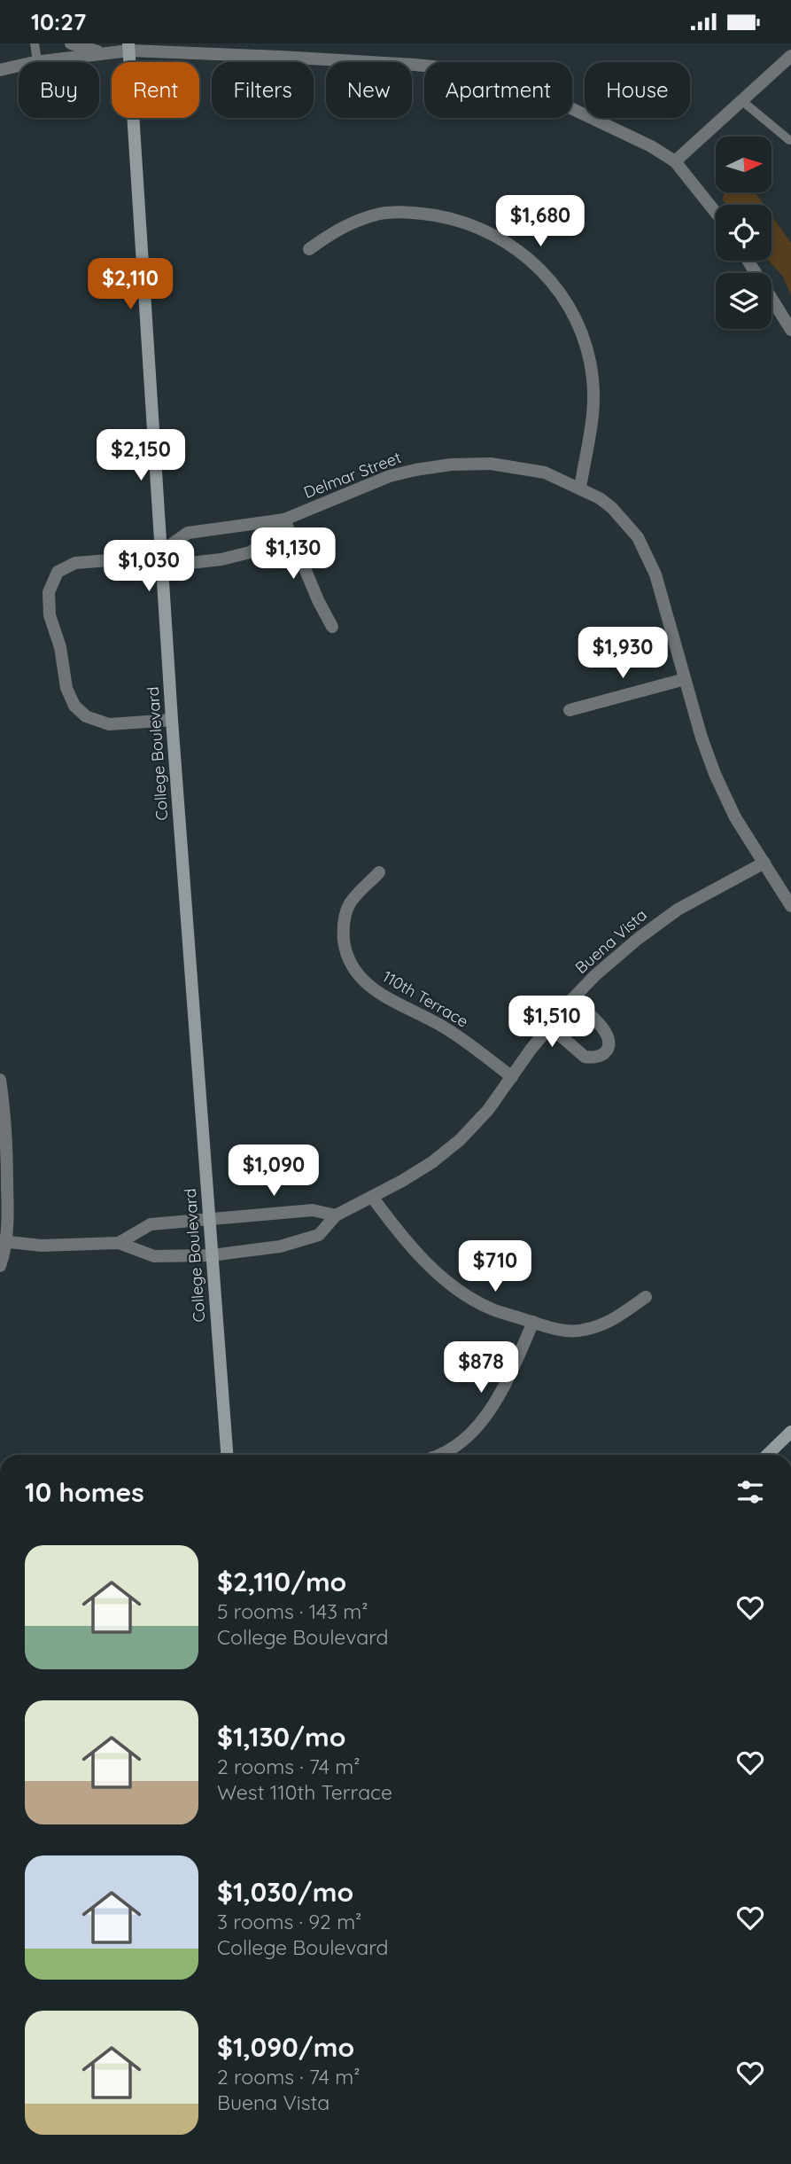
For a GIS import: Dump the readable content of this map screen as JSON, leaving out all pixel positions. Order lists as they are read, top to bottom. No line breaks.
{"streets":{"main road":["College Boulevard"],"street":["Delmar Street","Buena Vista","110th Terrace"]},"crossings":[["Delmar Street","College Boulevard"],["Delmar Street","Buena Vista"],["College Boulevard","Buena Vista"],["Buena Vista","110th Terrace"]],"north":"right","page":{"status":"10:27","chip":["Buy","Rent","Filters","New","Apartment","House"],"price":["$1,680","$2,110","$2,150","$1,130","$1,030","$1,930","$1,510","$1,090","$710","$878"],"heading":"10 homes","list":[{"name":"$2,110/mo","note":"5 rooms · 143 m² · College Boulevard"},{"name":"$1,130/mo","note":"2 rooms · 74 m² · West 110th Terrace"},{"name":"$1,030/mo","note":"3 rooms · 92 m² · College Boulevard"},{"name":"$1,090/mo","note":"2 rooms · 74 m² · Buena Vista"}]}}
